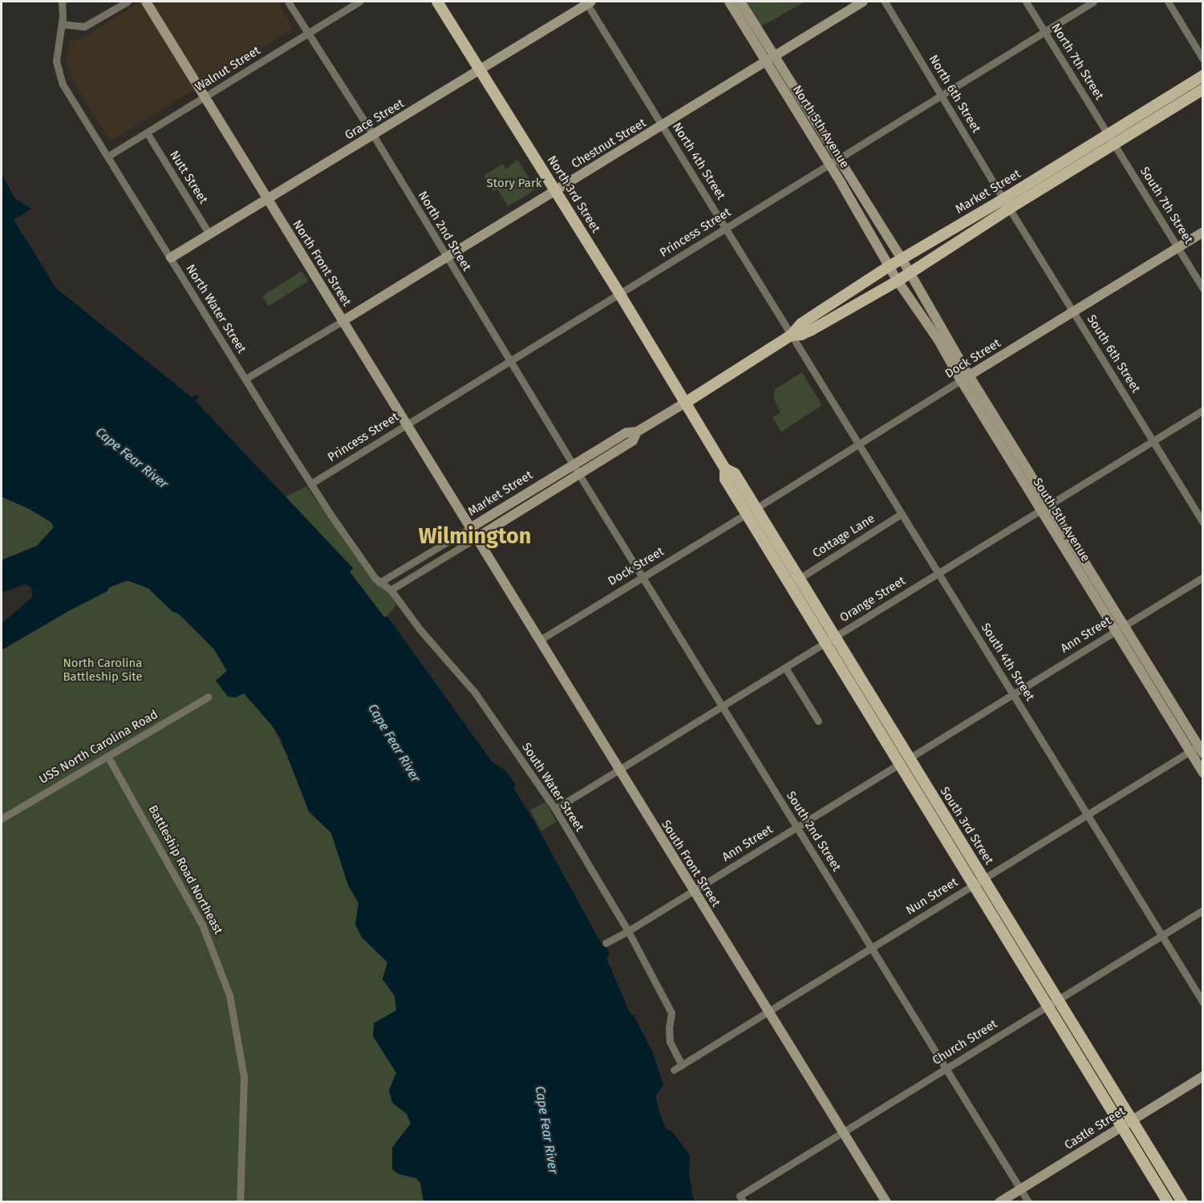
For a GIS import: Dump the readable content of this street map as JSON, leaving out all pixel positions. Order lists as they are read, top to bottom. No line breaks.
{"streets":{"main road":["Market Street","North 3rd Street","South 3rd Street"],"street":["North 7th Street","Walnut Street","North 6th Street","Grace Street","North 5th Avenue","Chestnut Street","North 4th Street","Nutt Street","South 7th Street","North 2nd Street","Princess Street","North Front Street","North Water Street","South 6th Street","Dock Street","South 5th Avenue","Cottage Lane","Orange Street","Ann Street","South 4th Street","USS North Carolina Road","South Water Street","South 2nd Street","South Front Street","Battleship Road Northeast","Nun Street","Church Street","Castle Street"]},"crossings":[["North 7th Street","Market Street"],["North 7th Street","South 7th Street"],["North 7th Street","Princess Street"],["Walnut Street","Nutt Street"],["Walnut Street","North 2nd Street"],["Walnut Street","North Front Street"],["Walnut Street","North Water Street"],["North 6th Street","Market Street"],["North 6th Street","Princess Street"],["North 6th Street","South 6th Street"],["Grace Street","North 4th Street"],["Grace Street","Nutt Street"],["Grace Street","North 3rd Street"],["Grace Street","North 2nd Street"],["Grace Street","North Front Street"],["Grace Street","North Water Street"],["North 5th Avenue","Chestnut Street"],["North 5th Avenue","Market Street"],["North 5th Avenue","Princess Street"],["North 5th Avenue","South 5th Avenue"],["Chestnut Street","North 4th Street"],["Chestnut Street","North 3rd Street"],["Chestnut Street","North 2nd Street"],["Chestnut Street","North Front Street"],["North 4th Street","Market Street"],["North 4th Street","Princess Street"],["North 4th Street","South 4th Street"],["Market Street","North 3rd Street"],["Market Street","South 7th Street"],["Market Street","North 2nd Street"],["Market Street","North Front Street"],["Market Street","North Water Street"],["Market Street","South 6th Street"],["Market Street","South 5th Avenue"],["Market Street","South 4th Street"],["Market Street","South Water Street"],["Market Street","South 3rd Street"],["Market Street","South 2nd Street"],["Market Street","South Front Street"],["North 3rd Street","Princess Street"],["North 3rd Street","South 3rd Street"],["South 7th Street","Dock Street"],["North 2nd Street","Princess Street"],["North 2nd Street","South 2nd Street"],["Princess Street","North Front Street"],["Princess Street","North Water Street"],["North Front Street","South Front Street"],["North Water Street","South Water Street"],["South 6th Street","Dock Street"],["South 6th Street","Orange Street"],["Dock Street","South 5th Avenue"],["Dock Street","South 4th Street"],["Dock Street","South 3rd Street"],["Dock Street","South 2nd Street"],["Dock Street","South Front Street"],["South 5th Avenue","Orange Street"],["South 5th Avenue","Ann Street"],["South 5th Avenue","Nun Street"],["Cottage Lane","South 4th Street"],["Cottage Lane","South 3rd Street"],["Orange Street","South 4th Street"],["Orange Street","South Water Street"],["Orange Street","South 3rd Street"],["Orange Street","South 2nd Street"],["Orange Street","South Front Street"],["Ann Street","South 4th Street"],["Ann Street","South Water Street"],["Ann Street","South 3rd Street"],["Ann Street","South 2nd Street"],["Ann Street","South Front Street"],["South 4th Street","Nun Street"],["South 4th Street","Church Street"],["USS North Carolina Road","Battleship Road Northeast"],["South Water Street","Nun Street"],["South 3rd Street","Nun Street"],["South 3rd Street","Church Street"],["South 3rd Street","Castle Street"],["South 2nd Street","Nun Street"],["South 2nd Street","Church Street"],["South 2nd Street","Castle Street"],["South Front Street","Nun Street"],["South Front Street","Church Street"]],"districts":["Wilmington"],"water":["Cape Fear River"],"parks":["Story Park","North Carolina Battleship Site"]}
